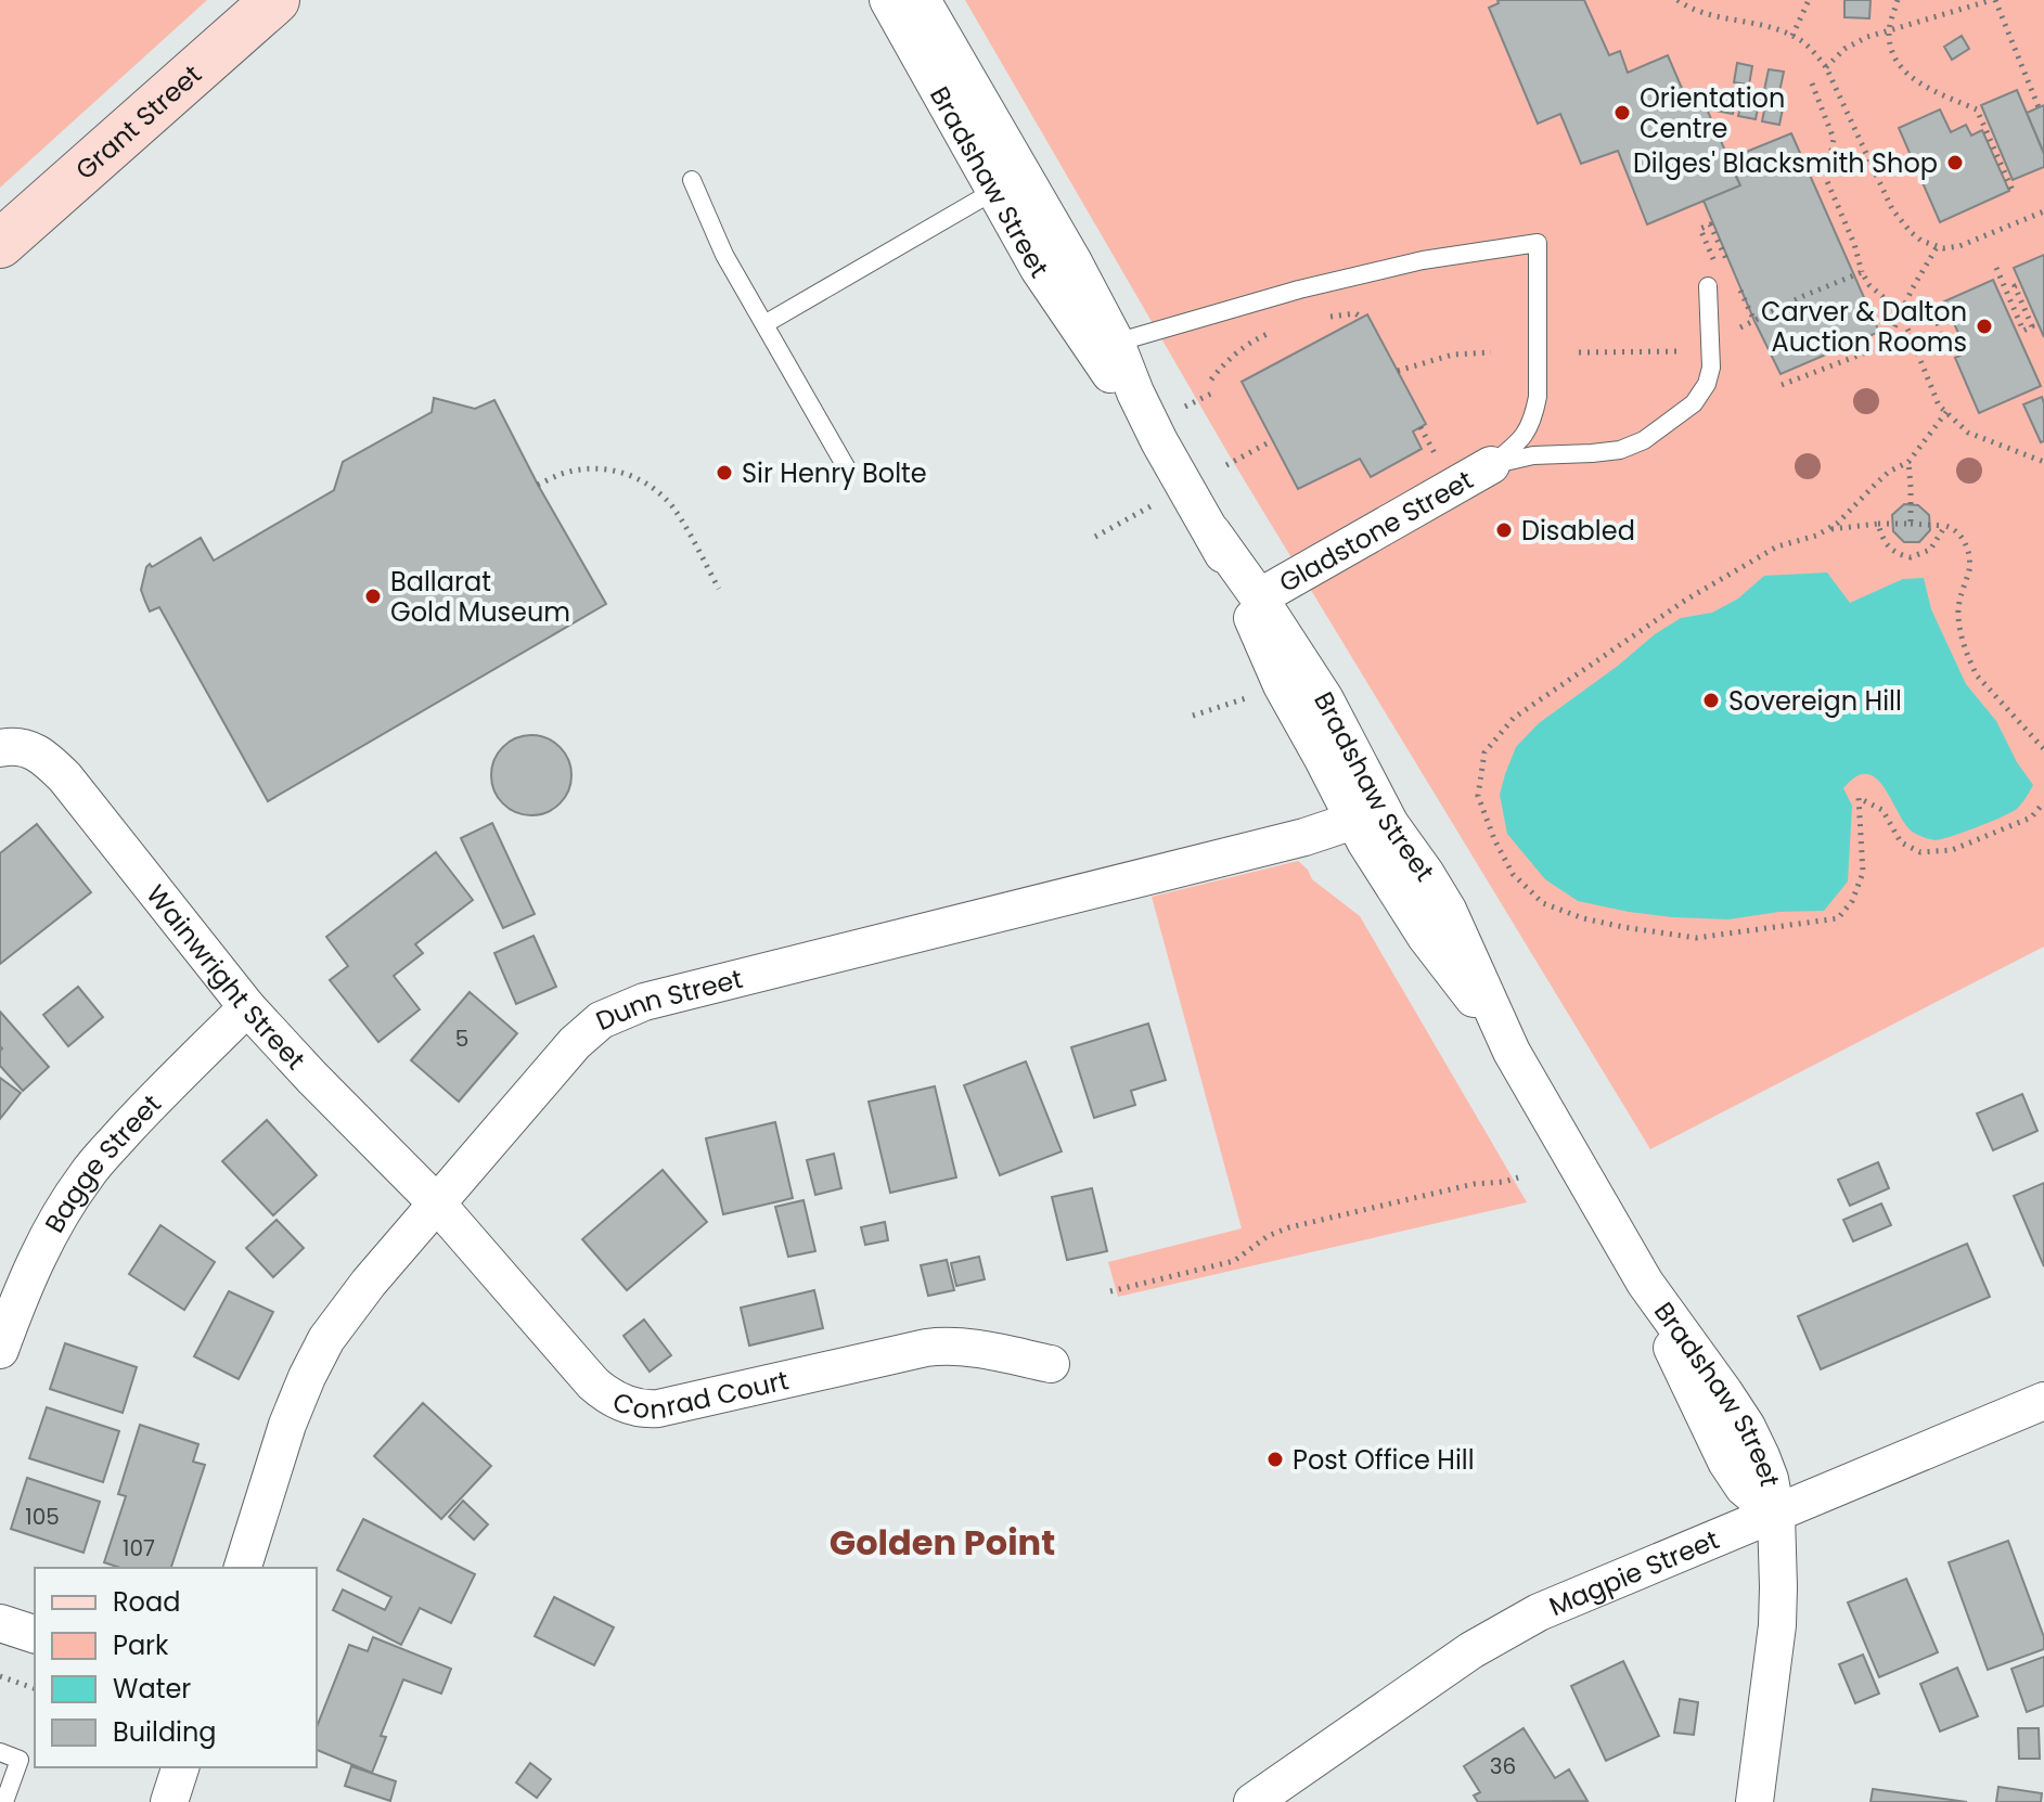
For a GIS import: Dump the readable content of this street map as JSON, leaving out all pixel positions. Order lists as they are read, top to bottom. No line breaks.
{"streets":{"main road":["Grant Street"],"street":["Bradshaw Street","Gladstone Street","Wainwright Street","Dunn Street","Bagge Street","Conrad Court","Magpie Street"]},"crossings":[["Bradshaw Street","Gladstone Street"],["Bradshaw Street","Dunn Street"],["Bradshaw Street","Magpie Street"],["Wainwright Street","Dunn Street"],["Wainwright Street","Bagge Street"],["Wainwright Street","Conrad Court"],["Dunn Street","Conrad Court"]],"districts":["Golden Point"],"places":["Orientation Centre","Dilges' Blacksmith Shop","Carver & Dalton Auction Rooms","Sir Henry Bolte","Disabled","Ballarat Gold Museum","Sovereign Hill","Post Office Hill"],"house_numbers":["5","105","107","36"],"legend":["Road","Park","Water","Building"]}
